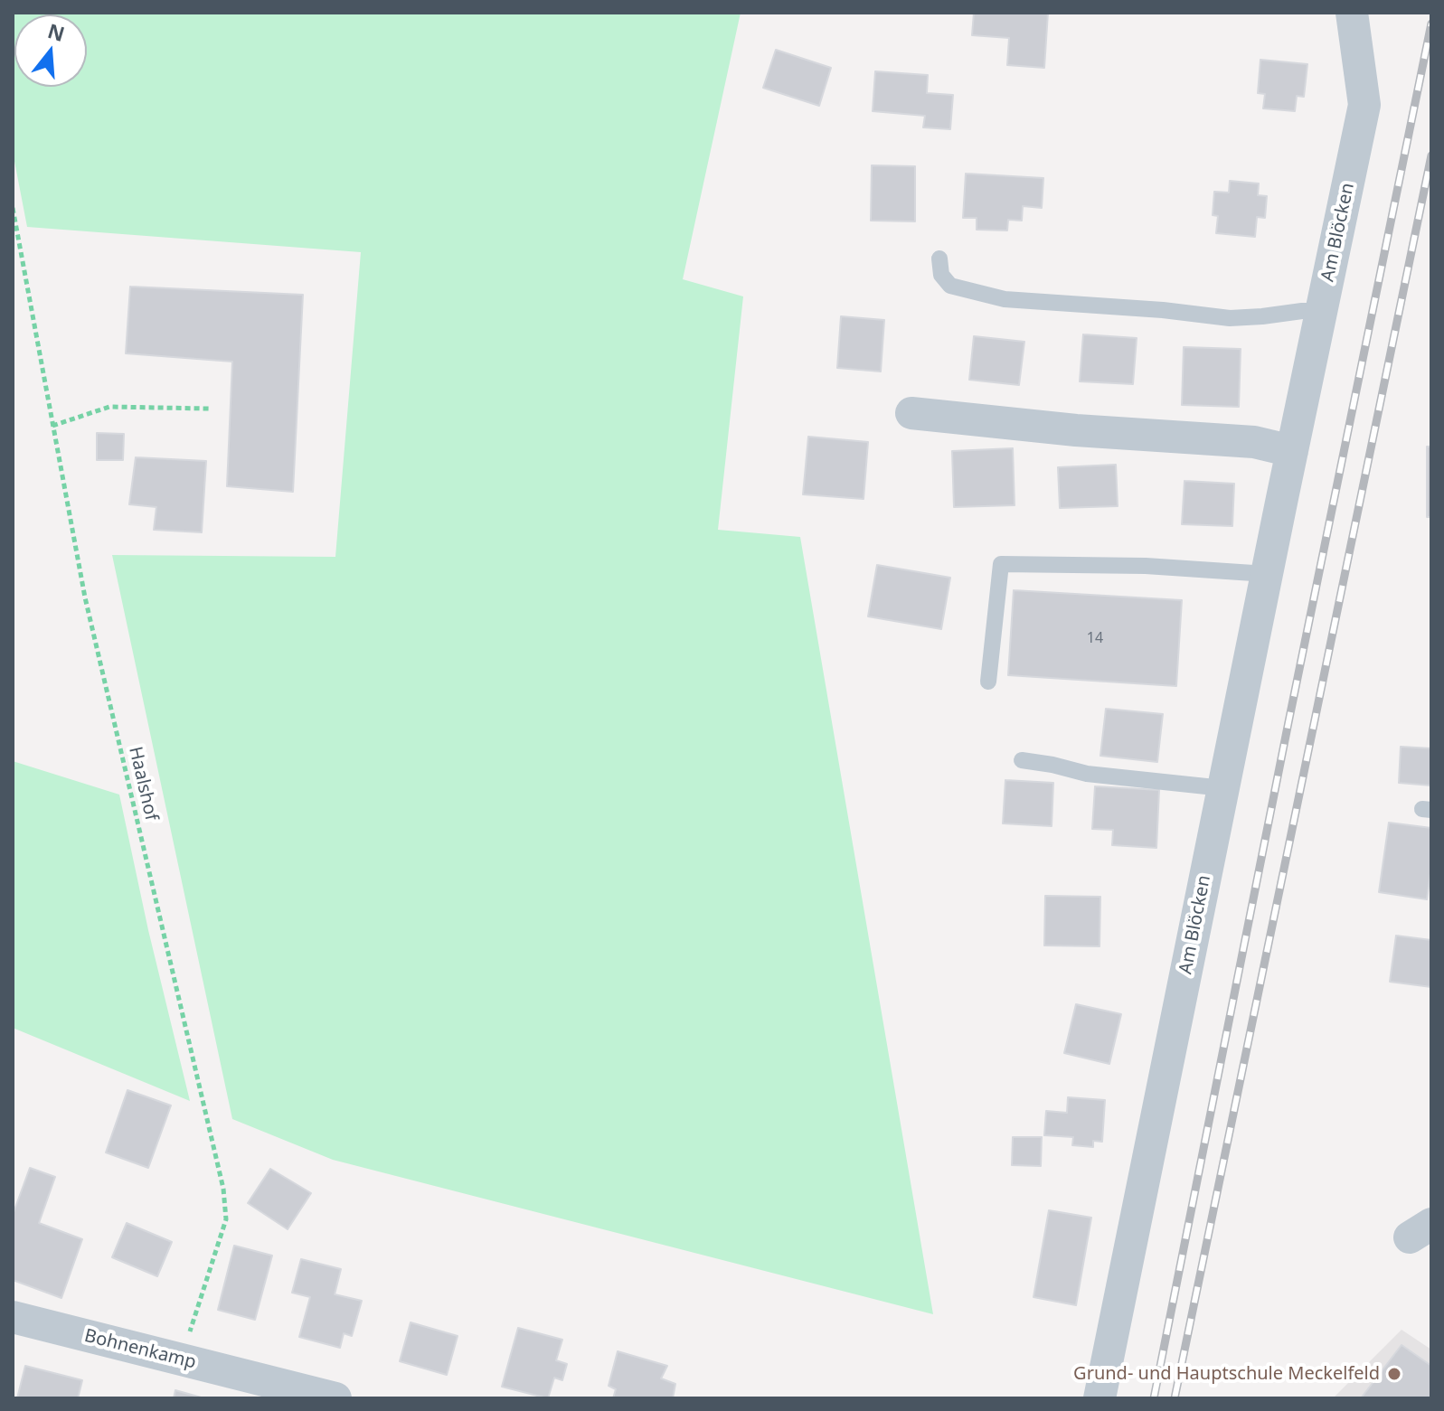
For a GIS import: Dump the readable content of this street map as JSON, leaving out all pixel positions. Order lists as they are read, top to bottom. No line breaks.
{"streets":{"street":["Am Blöcken","Bohnenkamp"],"path":["Haalshof"]},"crossings":[["Haalshof","Bohnenkamp"]],"places":["Grund- und Hauptschule Meckelfeld"],"house_numbers":["14"],"north":"top"}
